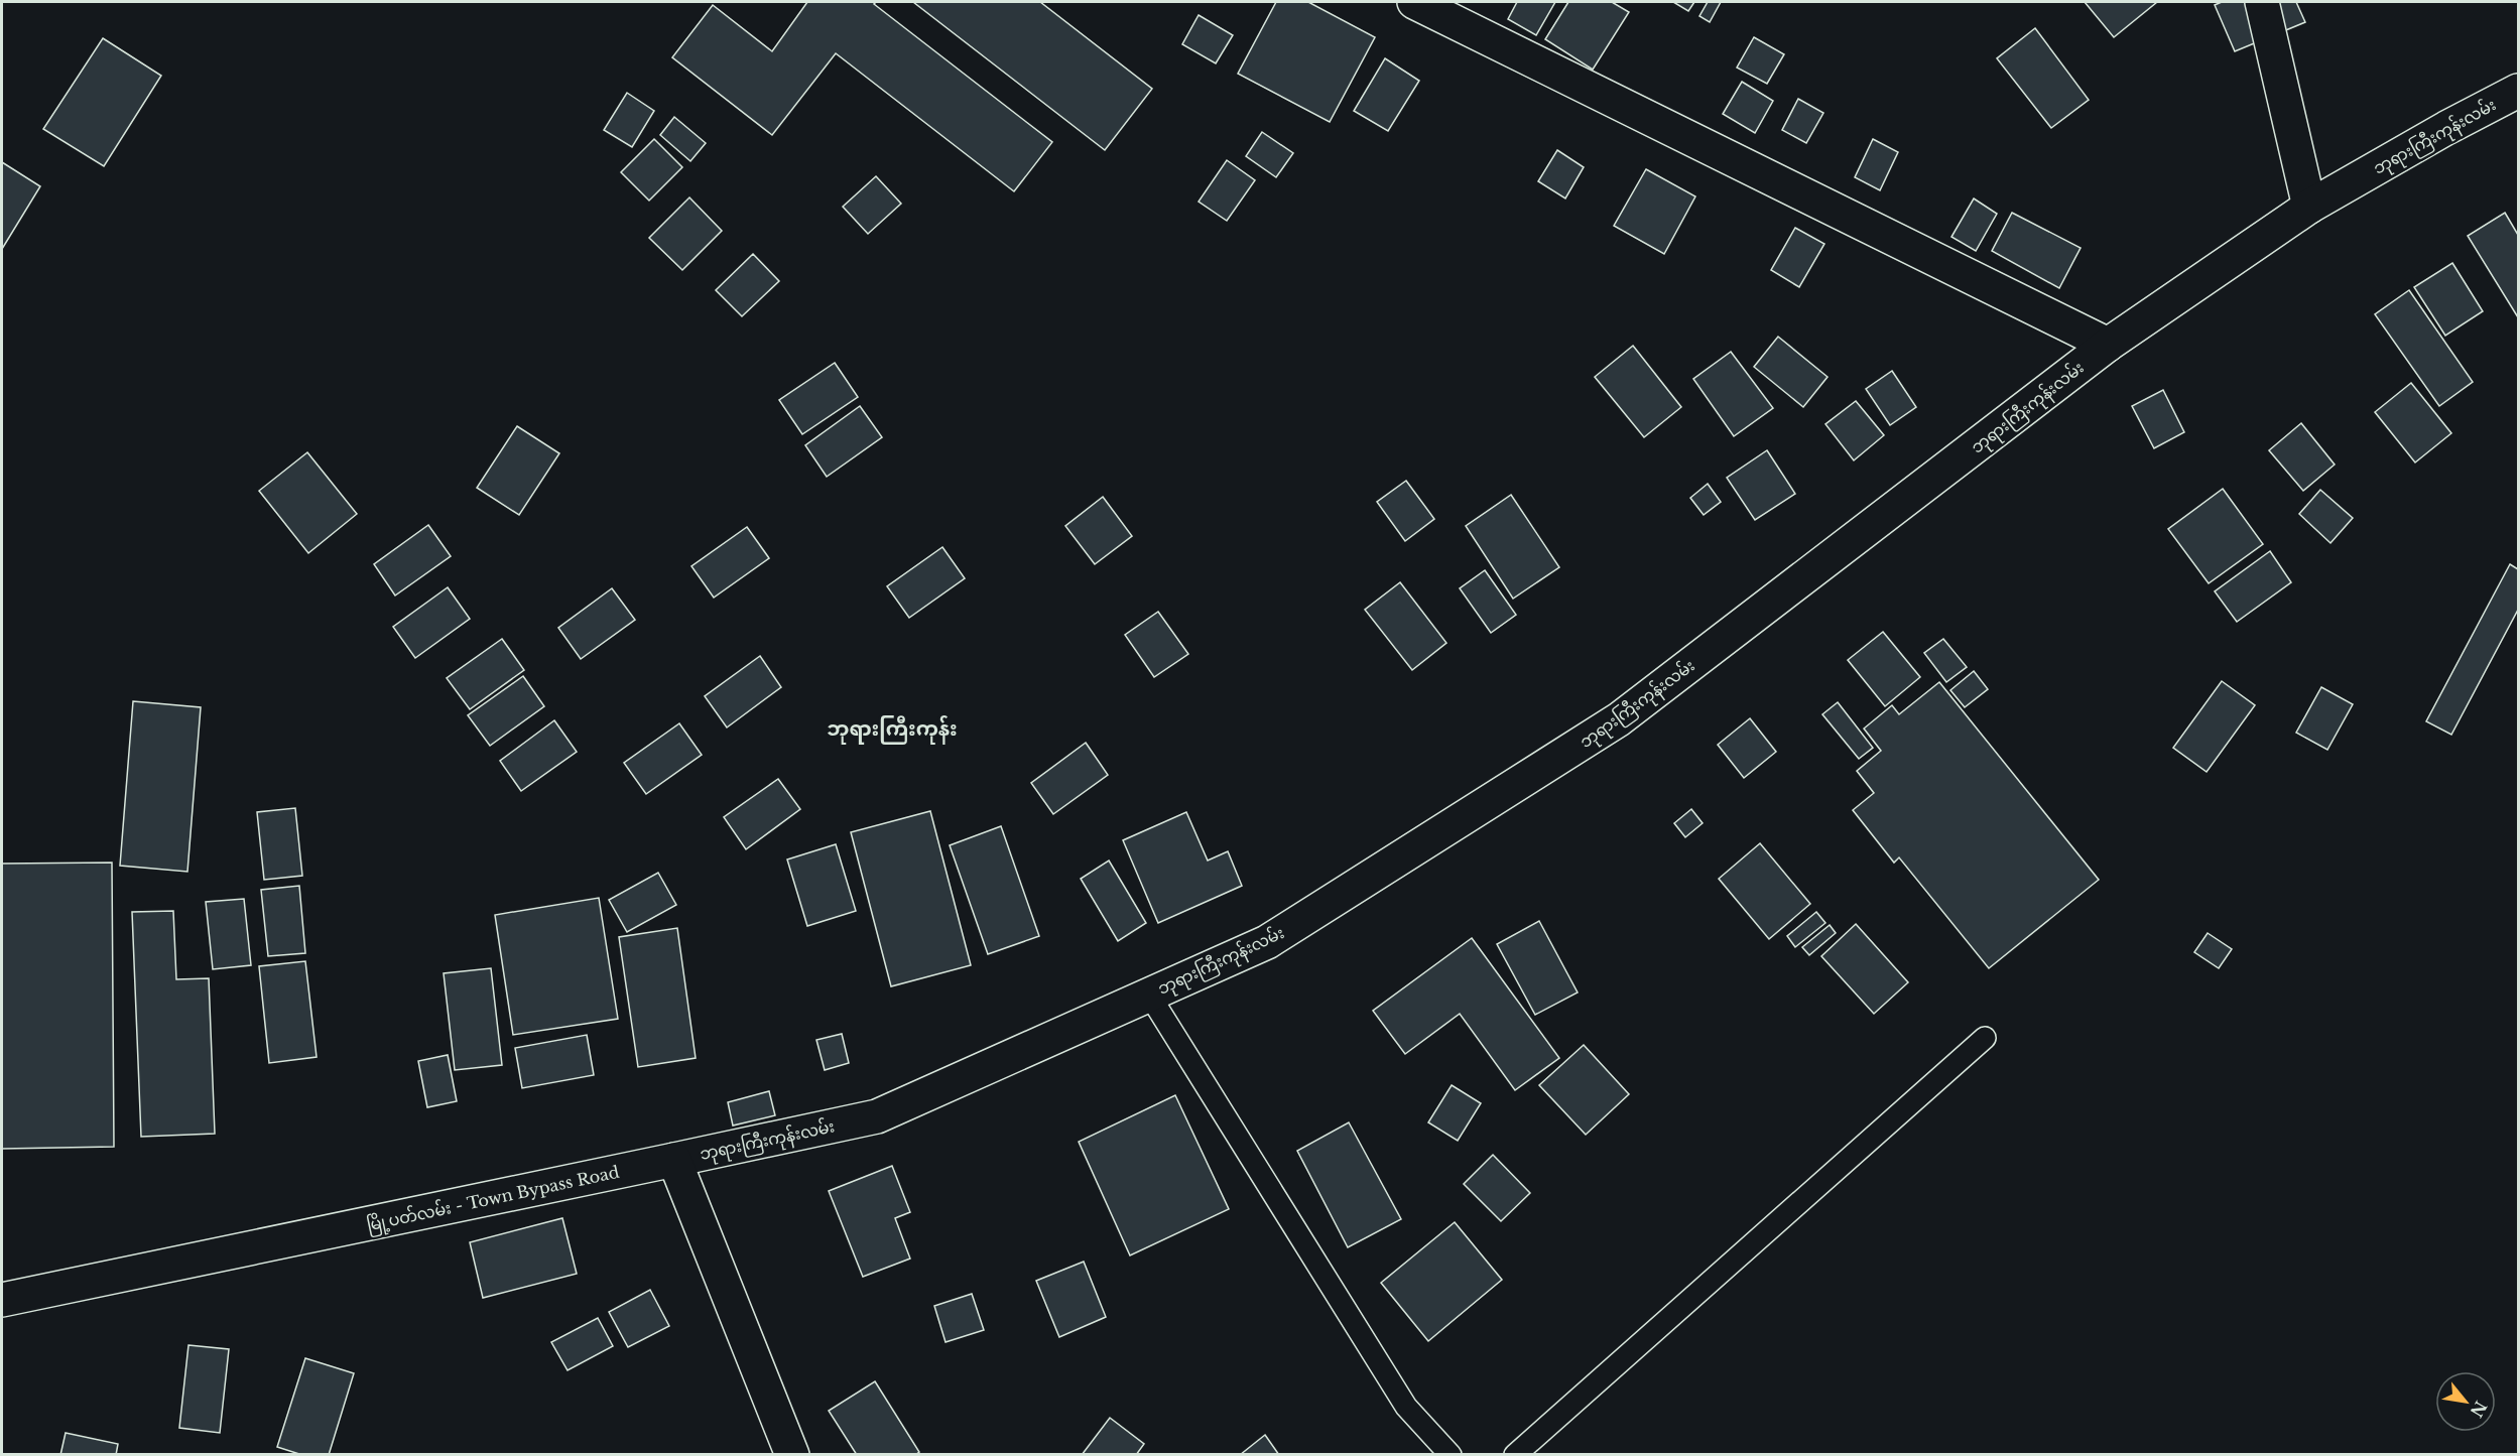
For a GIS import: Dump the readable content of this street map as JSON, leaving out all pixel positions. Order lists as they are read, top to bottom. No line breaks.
{"streets":{"street":["ဘုရားကြီးကုန်းလမ်း","မြို့ပတ်လမ်း - Town Bypass Road"]},"crossings":[["ဘုရားကြီးကုန်းလမ်း","မြို့ပတ်လမ်း - Town Bypass Road"]],"districts":["ဘုရားကြီးကုန်း"],"north":"bottom right"}
